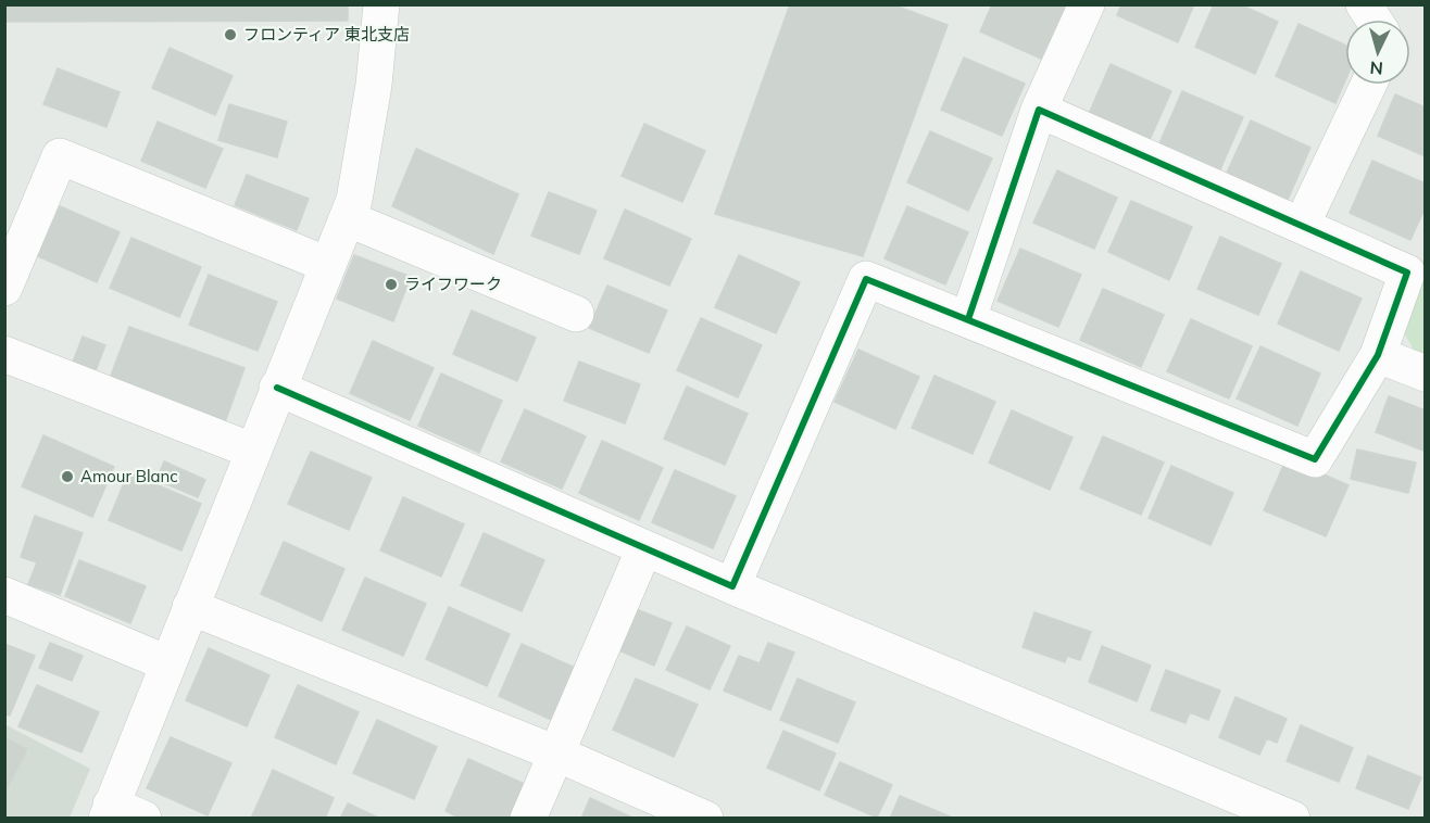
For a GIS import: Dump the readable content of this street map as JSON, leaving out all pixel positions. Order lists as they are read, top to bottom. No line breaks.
{"places":["フロンティア 東北支店","ライフワーク","Amour Blanc"],"north":"bottom"}
